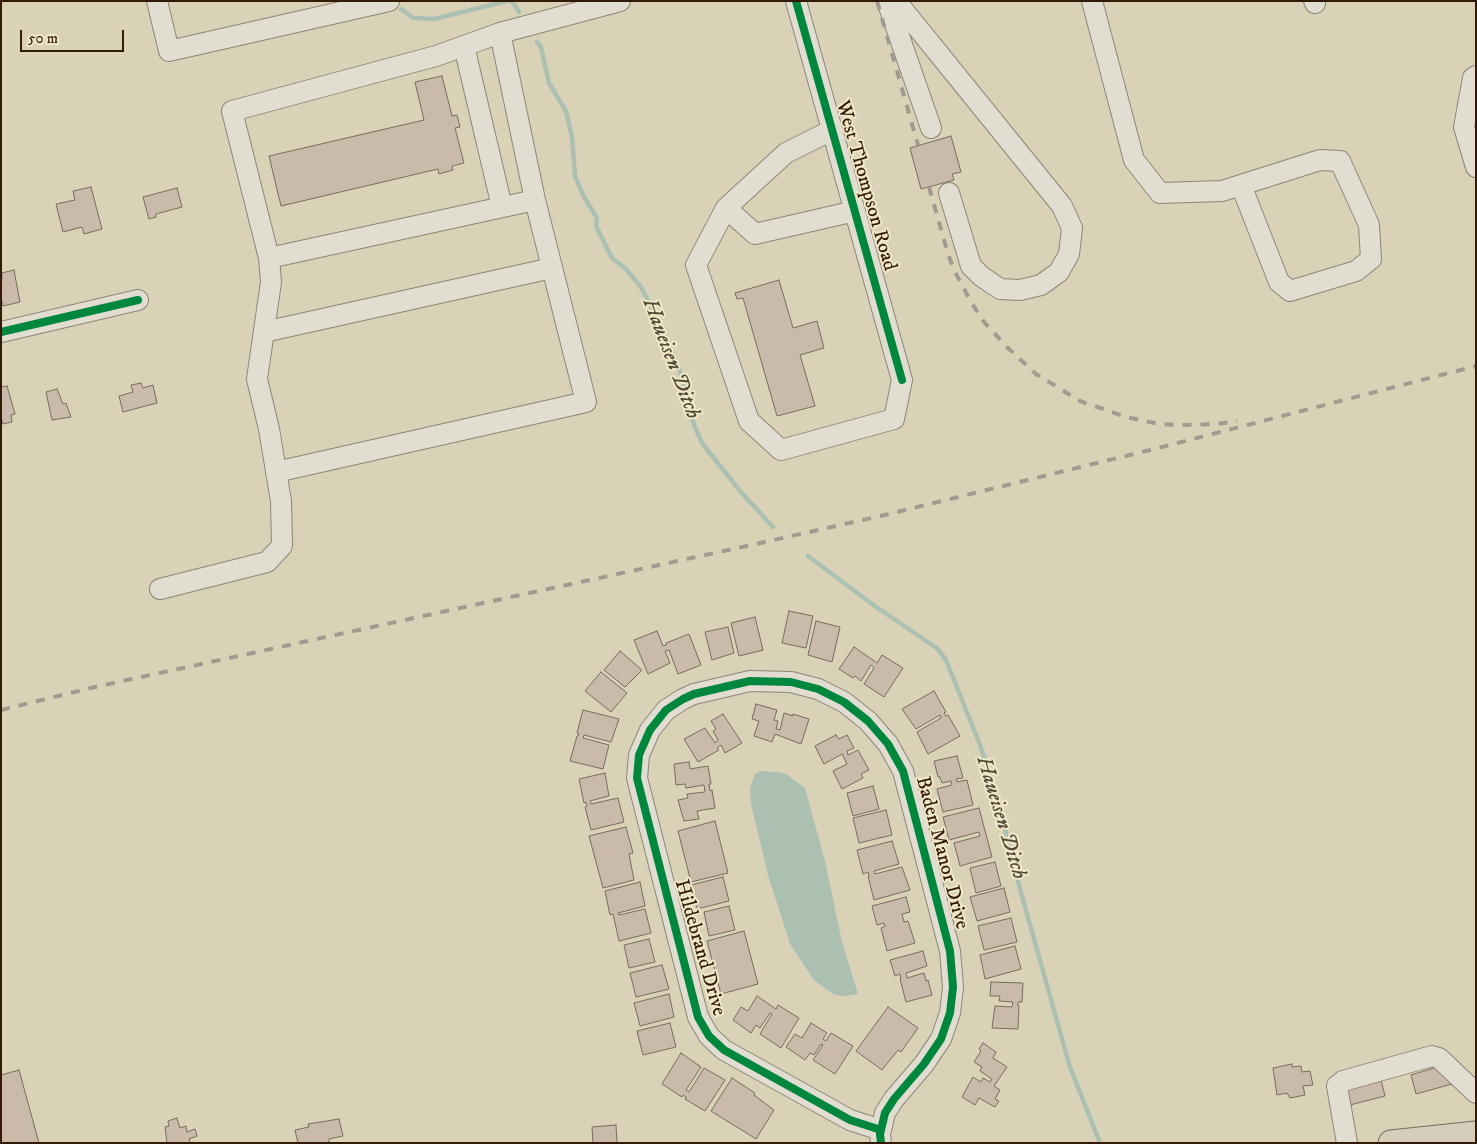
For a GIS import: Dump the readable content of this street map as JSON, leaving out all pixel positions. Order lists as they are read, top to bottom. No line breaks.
{"streets":{"street":["West Thompson Road","Baden Manor Drive","Hildebrand Drive"]},"crossings":[["Baden Manor Drive","Hildebrand Drive"]],"water":["Haueisen Ditch"],"scale_bar":"50 m"}
